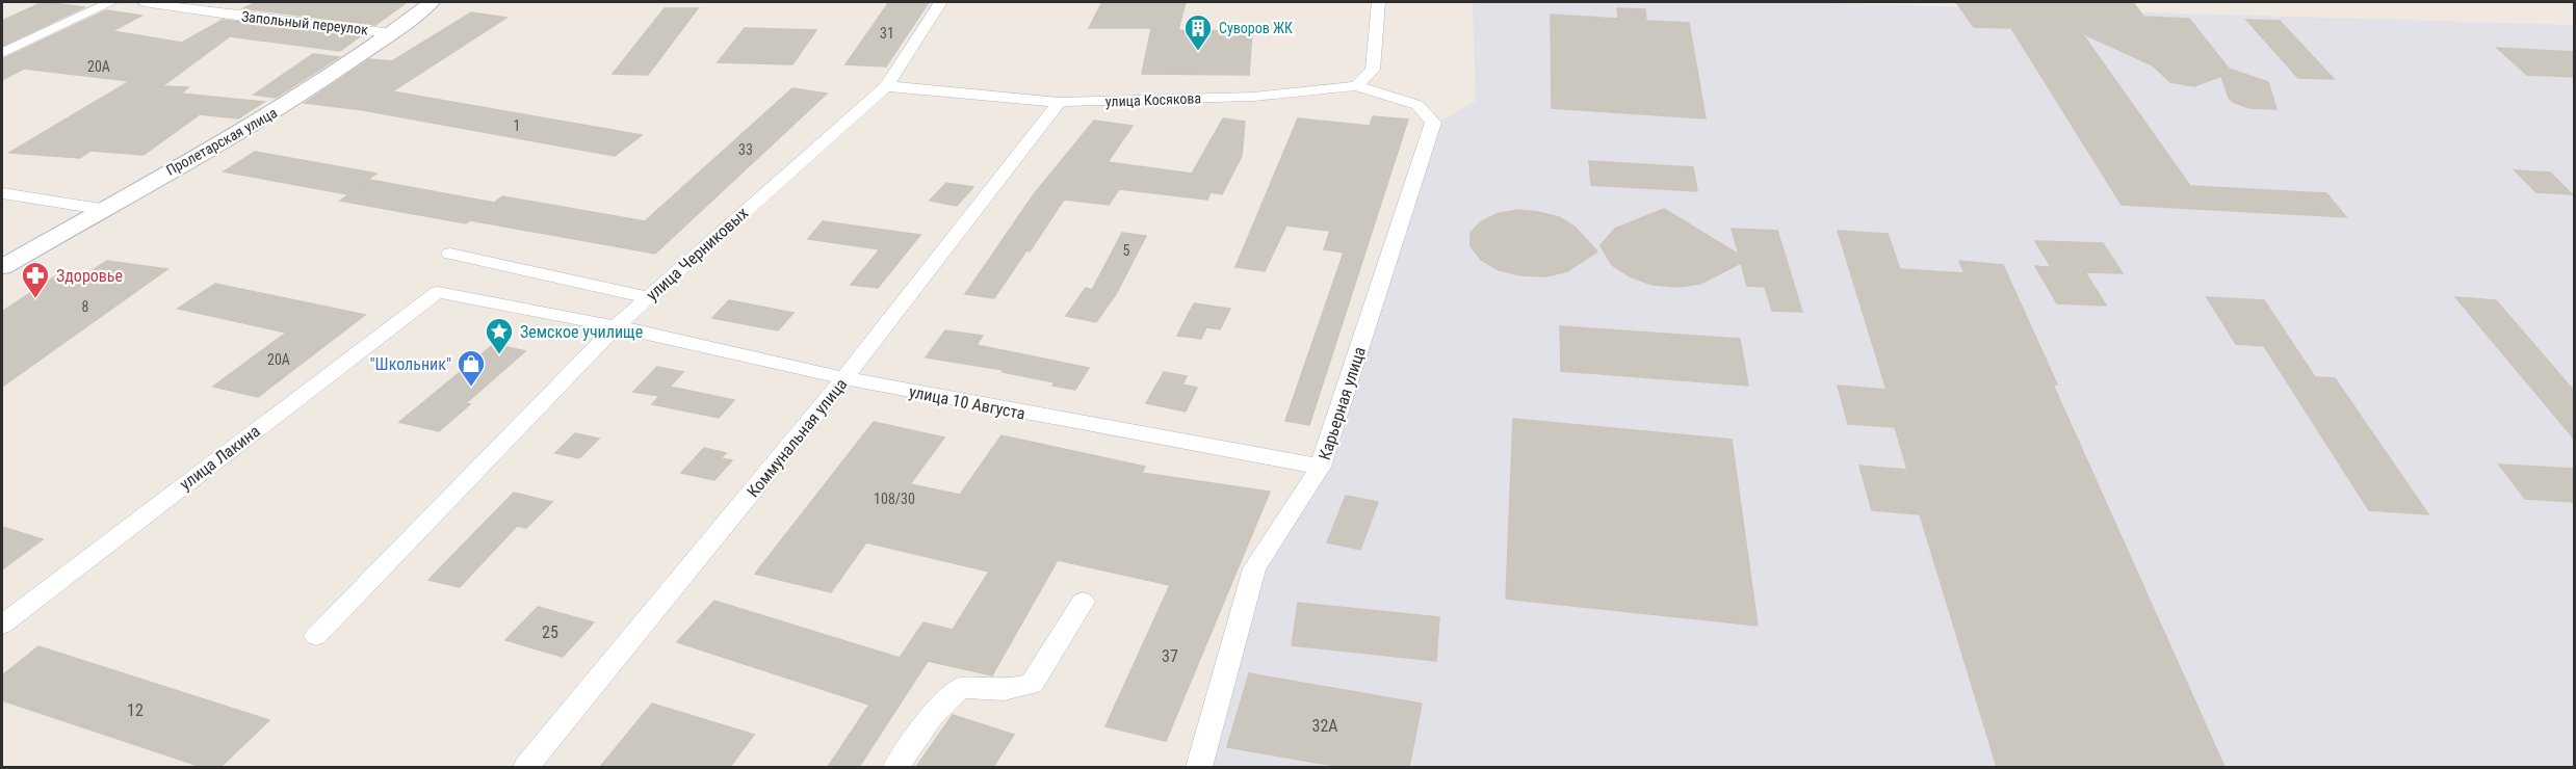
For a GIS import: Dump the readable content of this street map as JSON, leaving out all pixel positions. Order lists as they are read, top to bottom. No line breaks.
{"streets":{"street":["Запольный переулок","улица Косякова","Пролетарская улица","улица Черниковых","улица 10 Августа","Карьерная улица","Коммунальная улица","улица Лакина"]},"crossings":[["Запольный переулок","Пролетарская улица"],["улица Косякова","улица Черниковых"],["улица Косякова","Карьерная улица"],["улица Косякова","Коммунальная улица"],["улица Черниковых","улица 10 Августа"],["улица 10 Августа","Карьерная улица"],["улица 10 Августа","Коммунальная улица"],["улица 10 Августа","улица Лакина"]],"places":{"building":["Суворов ЖК"],"pharmacy":["Здоровье"],"place":["Земское училище"],"shop":["\"Школьник\""]},"house_numbers":["31","20А","1","33","5","8","20А","108/30","25","37","12","32А"]}
